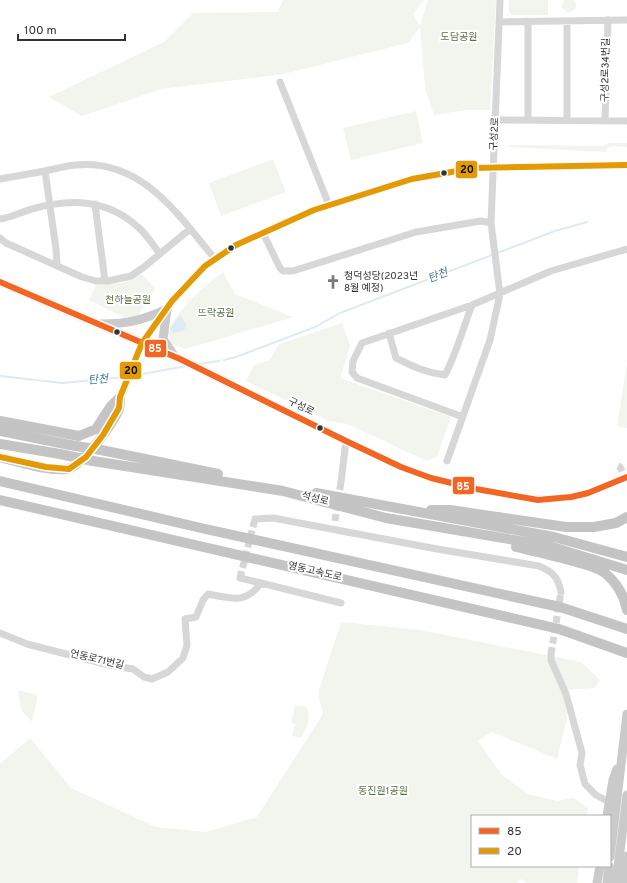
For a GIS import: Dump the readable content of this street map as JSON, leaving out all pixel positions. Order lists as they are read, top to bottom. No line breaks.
{"streets":{"highway":["석성로","영동고속도로"],"main road":["구성로"],"street":["구성2로34번길","구성2로","언동로71번길"]},"water":["탄천"],"parks":["도담공원","천하늘공원","뜨락공원","동진원1공원"],"places":{"church":["청덕성당(2023년 8월 예정)"]},"lines":["transit line 20","transit line 85"],"legend":["85","20"],"scale_bar":"100 m"}
